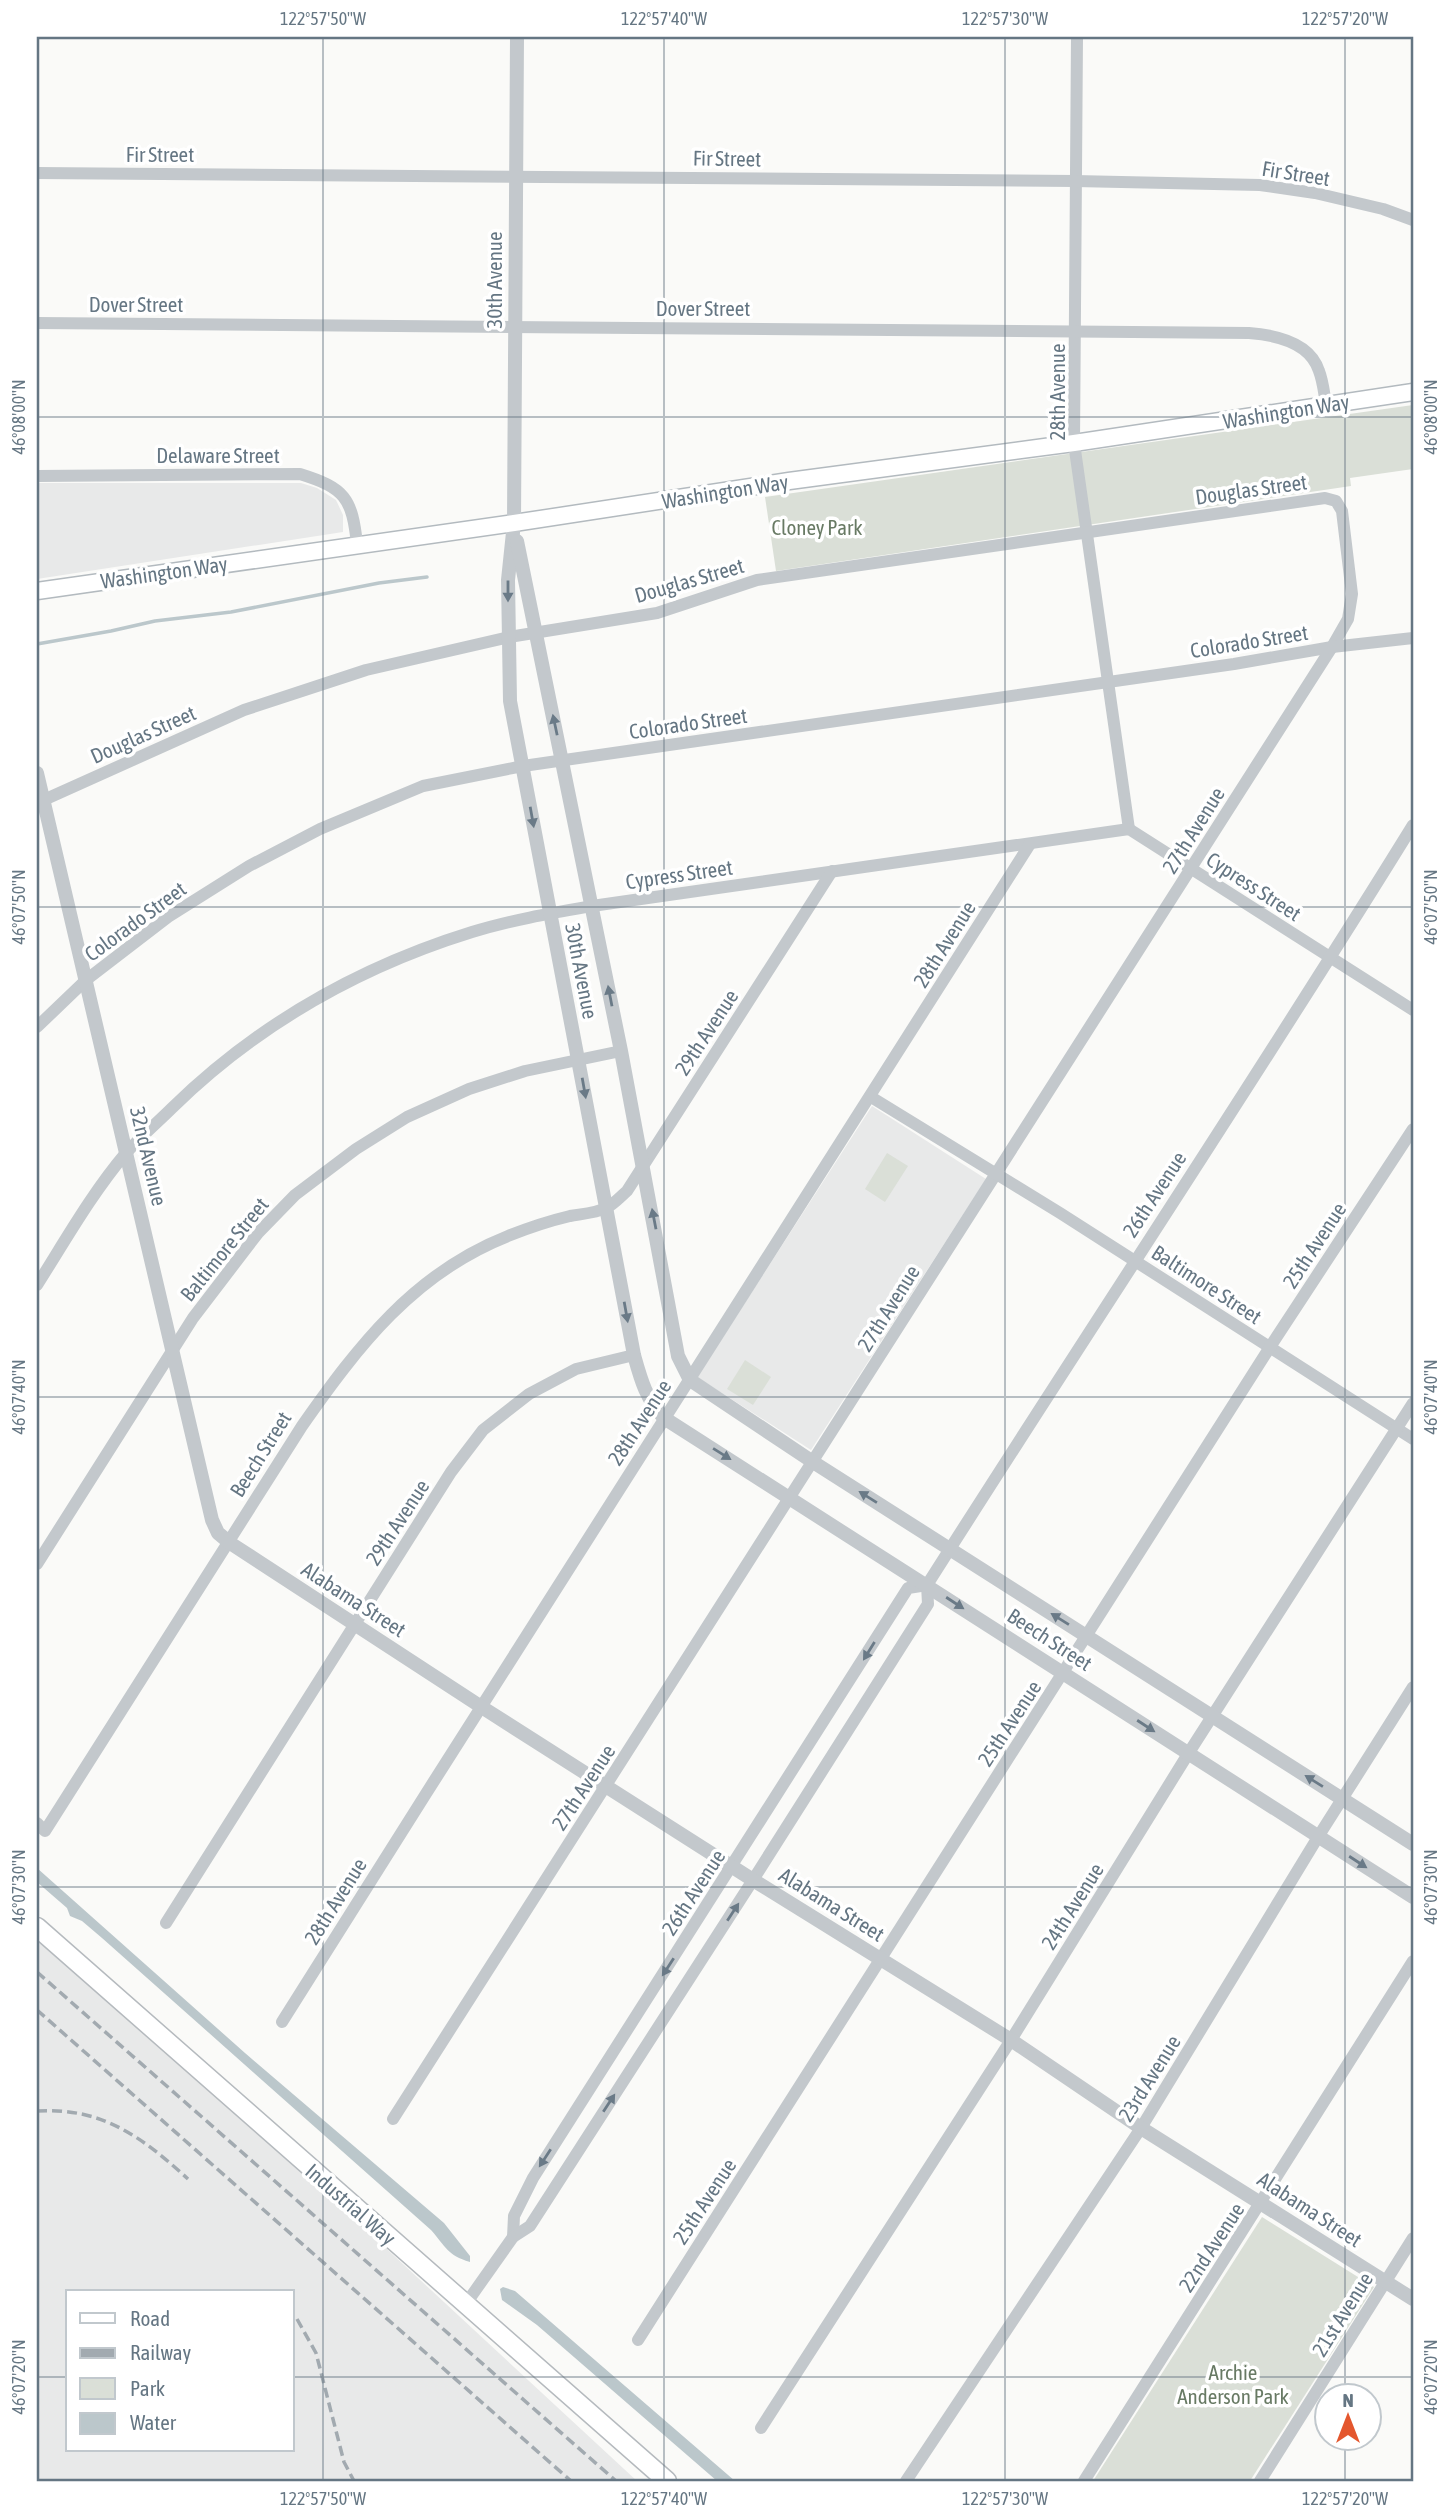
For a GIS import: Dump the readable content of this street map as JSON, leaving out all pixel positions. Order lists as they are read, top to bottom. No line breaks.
{"streets":{"main road":["Washington Way","Industrial Way"],"street":["Fir Street","30th Avenue","Dover Street","28th Avenue","Delaware Street","Douglas Street","Colorado Street","27th Avenue","Cypress Street","29th Avenue","32nd Avenue","26th Avenue","25th Avenue","Baltimore Street","Beech Street","Alabama Street","24th Avenue","23rd Avenue","22nd Avenue","21st Avenue"]},"crossings":[["Fir Street","30th Avenue"],["Fir Street","28th Avenue"],["30th Avenue","Dover Street"],["30th Avenue","28th Avenue"],["30th Avenue","Washington Way"],["30th Avenue","Douglas Street"],["30th Avenue","Colorado Street"],["30th Avenue","Cypress Street"],["30th Avenue","29th Avenue"],["30th Avenue","Baltimore Street"],["30th Avenue","Beech Street"],["Dover Street","28th Avenue"],["Dover Street","Washington Way"],["28th Avenue","Washington Way"],["28th Avenue","Douglas Street"],["28th Avenue","Colorado Street"],["28th Avenue","Cypress Street"],["28th Avenue","Baltimore Street"],["28th Avenue","Beech Street"],["28th Avenue","Alabama Street"],["Washington Way","Delaware Street"],["Douglas Street","27th Avenue"],["Douglas Street","32nd Avenue"],["Colorado Street","27th Avenue"],["Colorado Street","32nd Avenue"],["27th Avenue","Cypress Street"],["27th Avenue","Baltimore Street"],["27th Avenue","Beech Street"],["27th Avenue","Alabama Street"],["Cypress Street","29th Avenue"],["Cypress Street","32nd Avenue"],["Cypress Street","26th Avenue"],["29th Avenue","Beech Street"],["29th Avenue","Alabama Street"],["32nd Avenue","Baltimore Street"],["32nd Avenue","Beech Street"],["32nd Avenue","Alabama Street"],["26th Avenue","Baltimore Street"],["26th Avenue","Beech Street"],["26th Avenue","Alabama Street"],["26th Avenue","Industrial Way"],["25th Avenue","Baltimore Street"],["25th Avenue","Beech Street"],["25th Avenue","Alabama Street"],["Baltimore Street","24th Avenue"],["Beech Street","Alabama Street"],["Beech Street","24th Avenue"],["Beech Street","23rd Avenue"],["Alabama Street","24th Avenue"],["Alabama Street","23rd Avenue"],["Alabama Street","22nd Avenue"],["Alabama Street","21st Avenue"]],"parks":["Cloney Park","Archie Anderson Park"],"legend":["Road","Railway","Park","Water"],"north":"top","coordinates":["122°57'50\"W","122°57'40\"W","122°57'30\"W","122°57'20\"W","46°08'00\"N","46°07'50\"N","46°07'40\"N","46°07'30\"N","46°07'20\"N"]}
